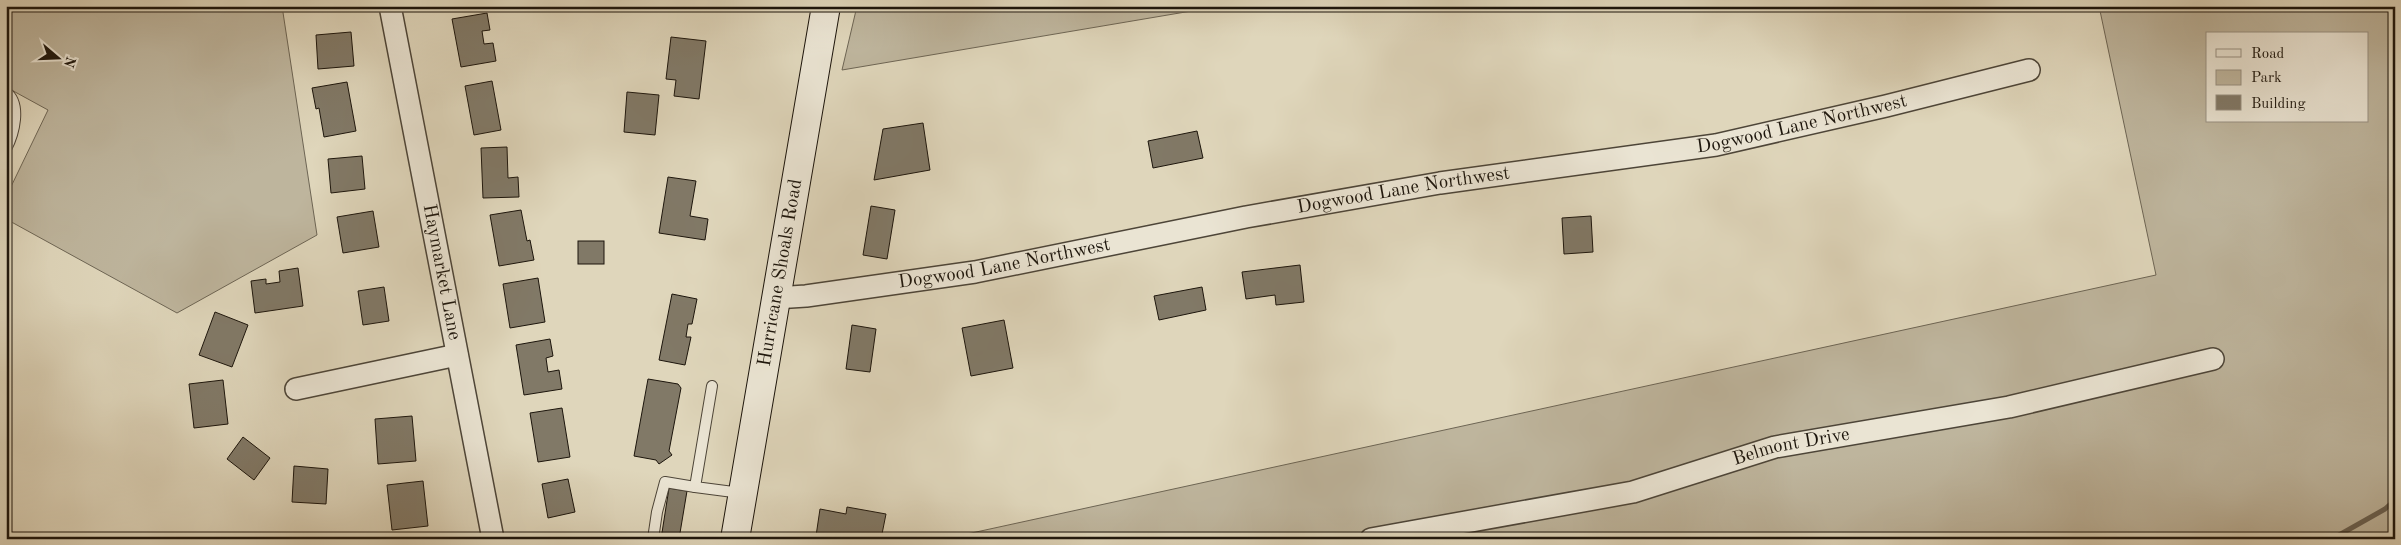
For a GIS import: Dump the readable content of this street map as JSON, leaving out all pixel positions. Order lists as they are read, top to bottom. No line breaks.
{"streets":{"street":["Dogwood Lane Northwest","Hurricane Shoals Road","Haymarket Lane","Belmont Drive"]},"crossings":[["Dogwood Lane Northwest","Hurricane Shoals Road"]],"legend":["Road","Park","Building"],"north":"right"}
